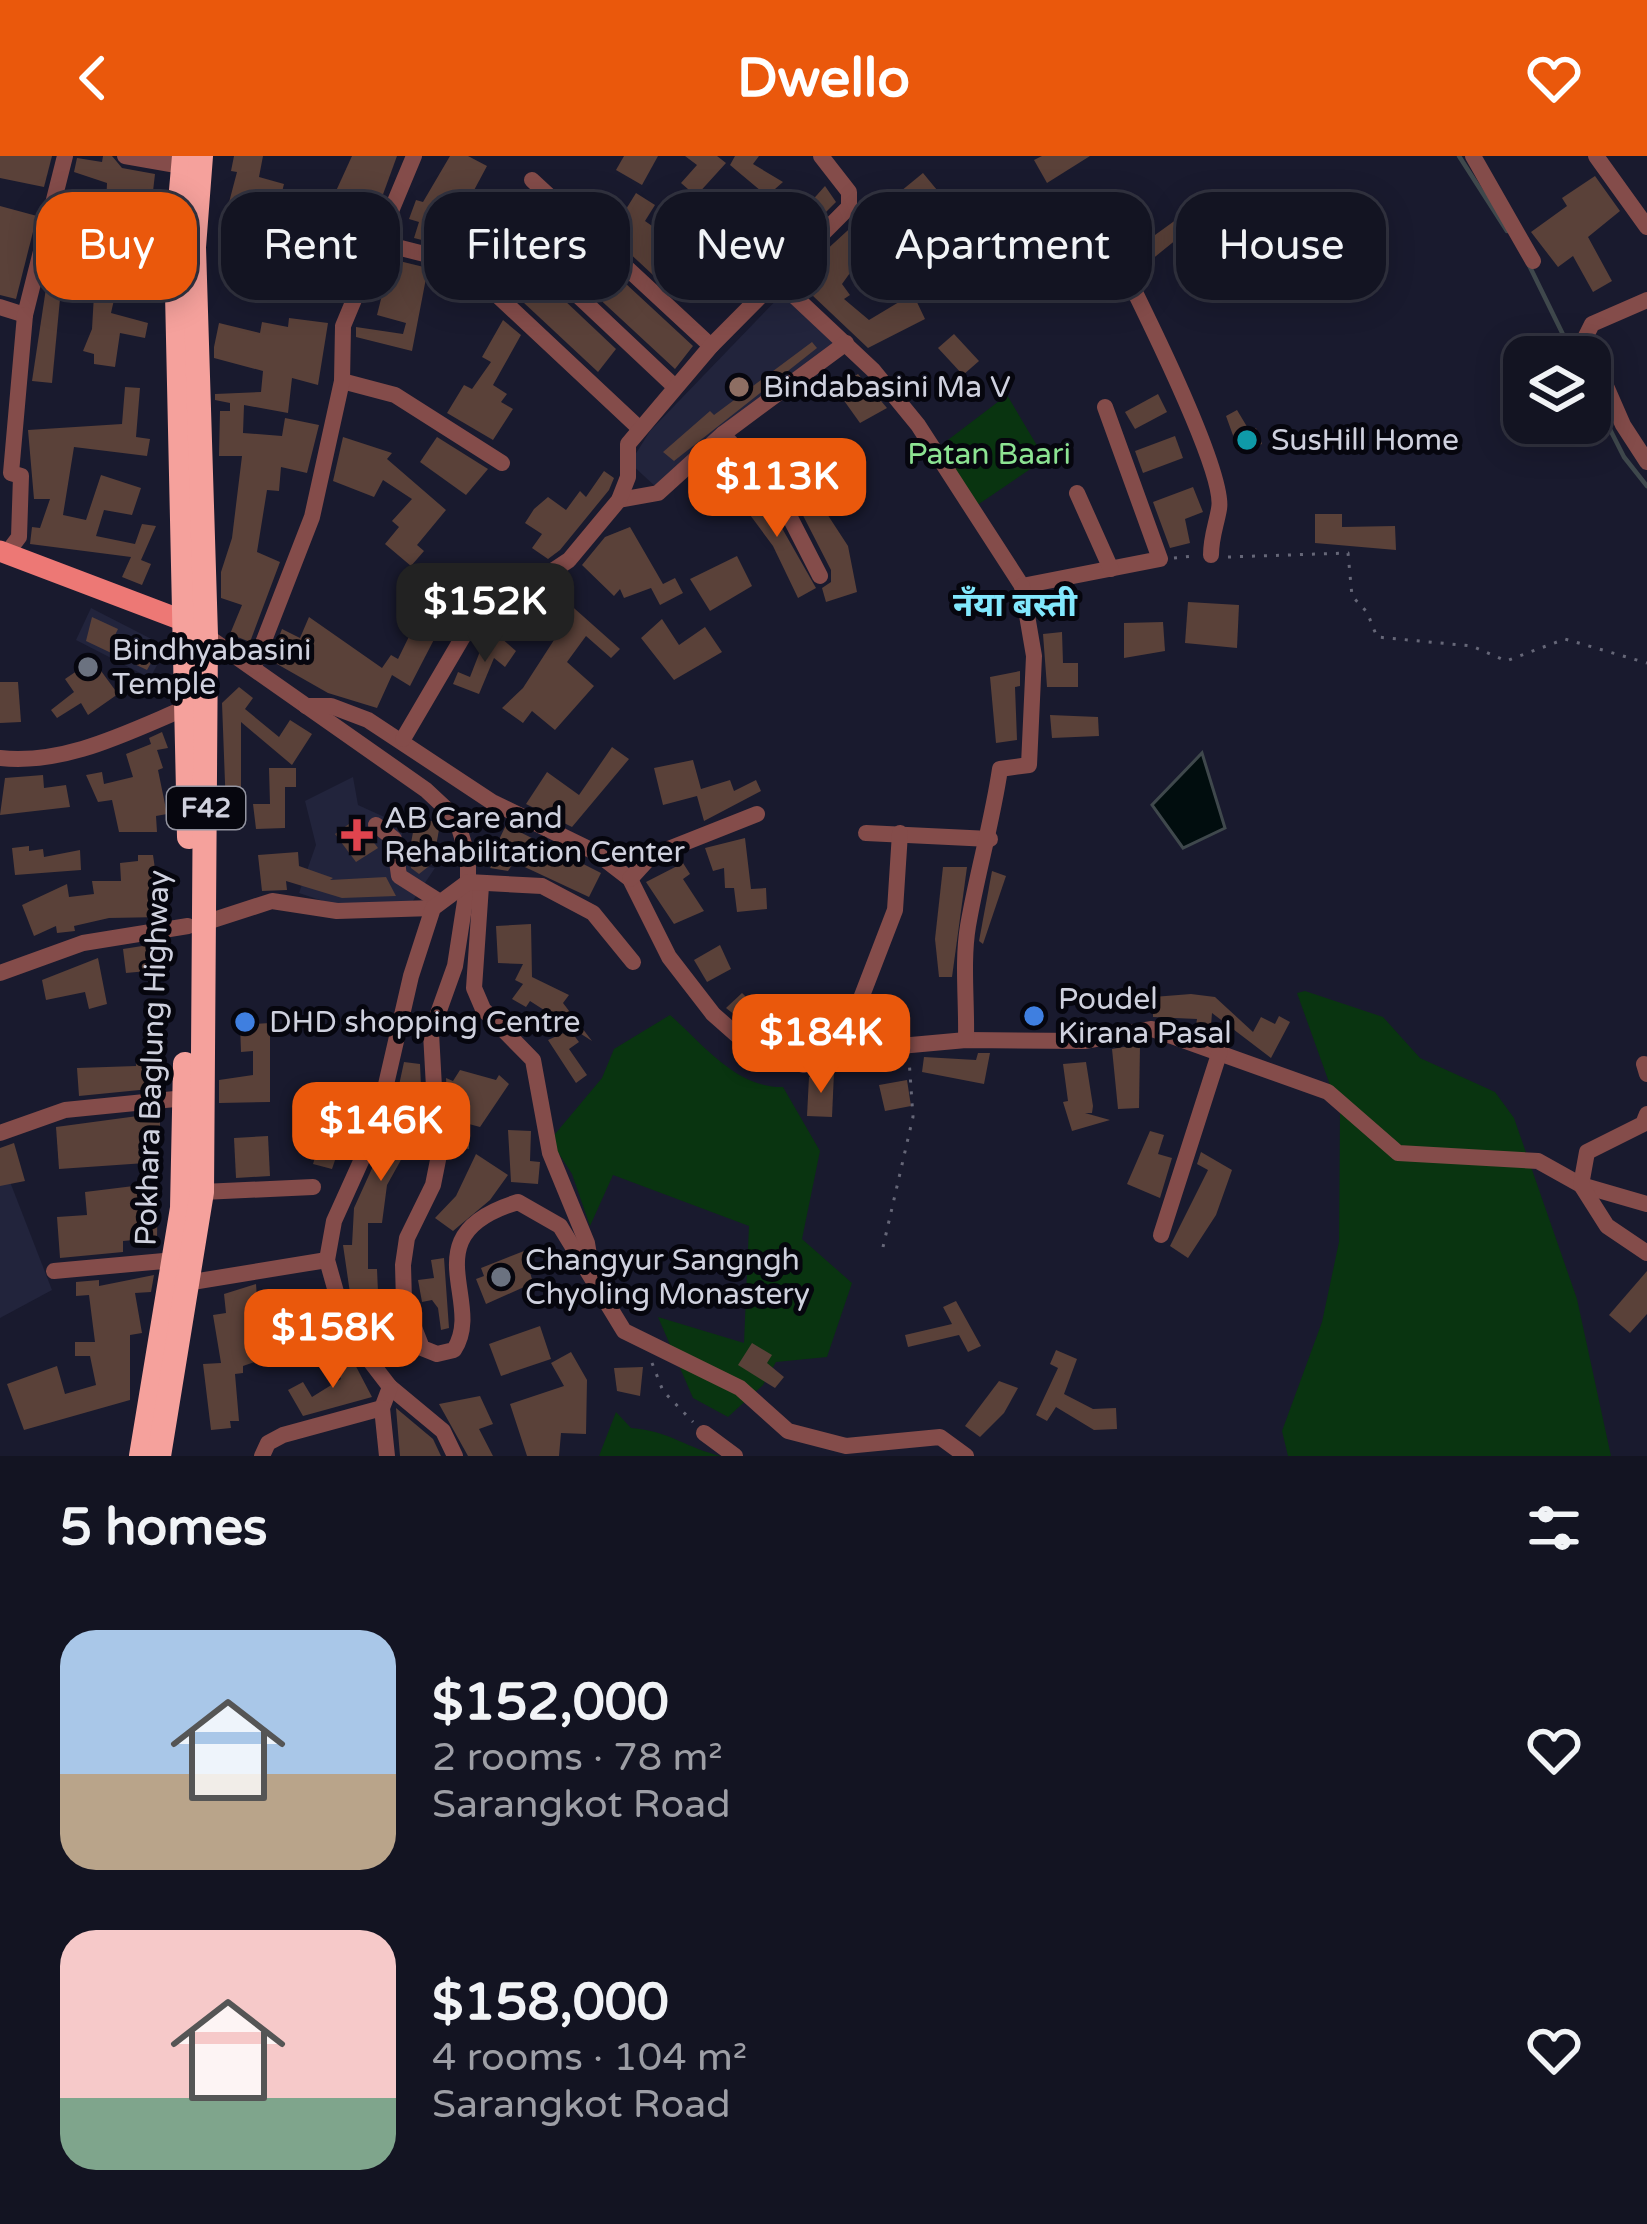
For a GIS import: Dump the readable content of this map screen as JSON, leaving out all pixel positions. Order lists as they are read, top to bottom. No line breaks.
{"streets":{"highway":["F42","Pokhara Baglung Highway"]},"districts":["नँया बस्ती"],"parks":["Patan Baari"],"places":{"other":["Bindabasini Ma V","SusHill Home","Bindhyabasini Temple","Poudel Kirana Pasal","DHD shopping Centre","Changyur Sangngh Chyoling Monastery"],"health":["AB Care and Rehabilitation Center"]},"page":{"header":"Dwello","chip":["Buy","Rent","Filters","New","Apartment","House"],"price":["$113K","$152K","$184K","$146K","$158K"],"heading":"5 homes","list":[{"name":"$152,000","note":"2 rooms · 78 m² · Sarangkot Road"},{"name":"$158,000","note":"4 rooms · 104 m² · Sarangkot Road"}]}}
